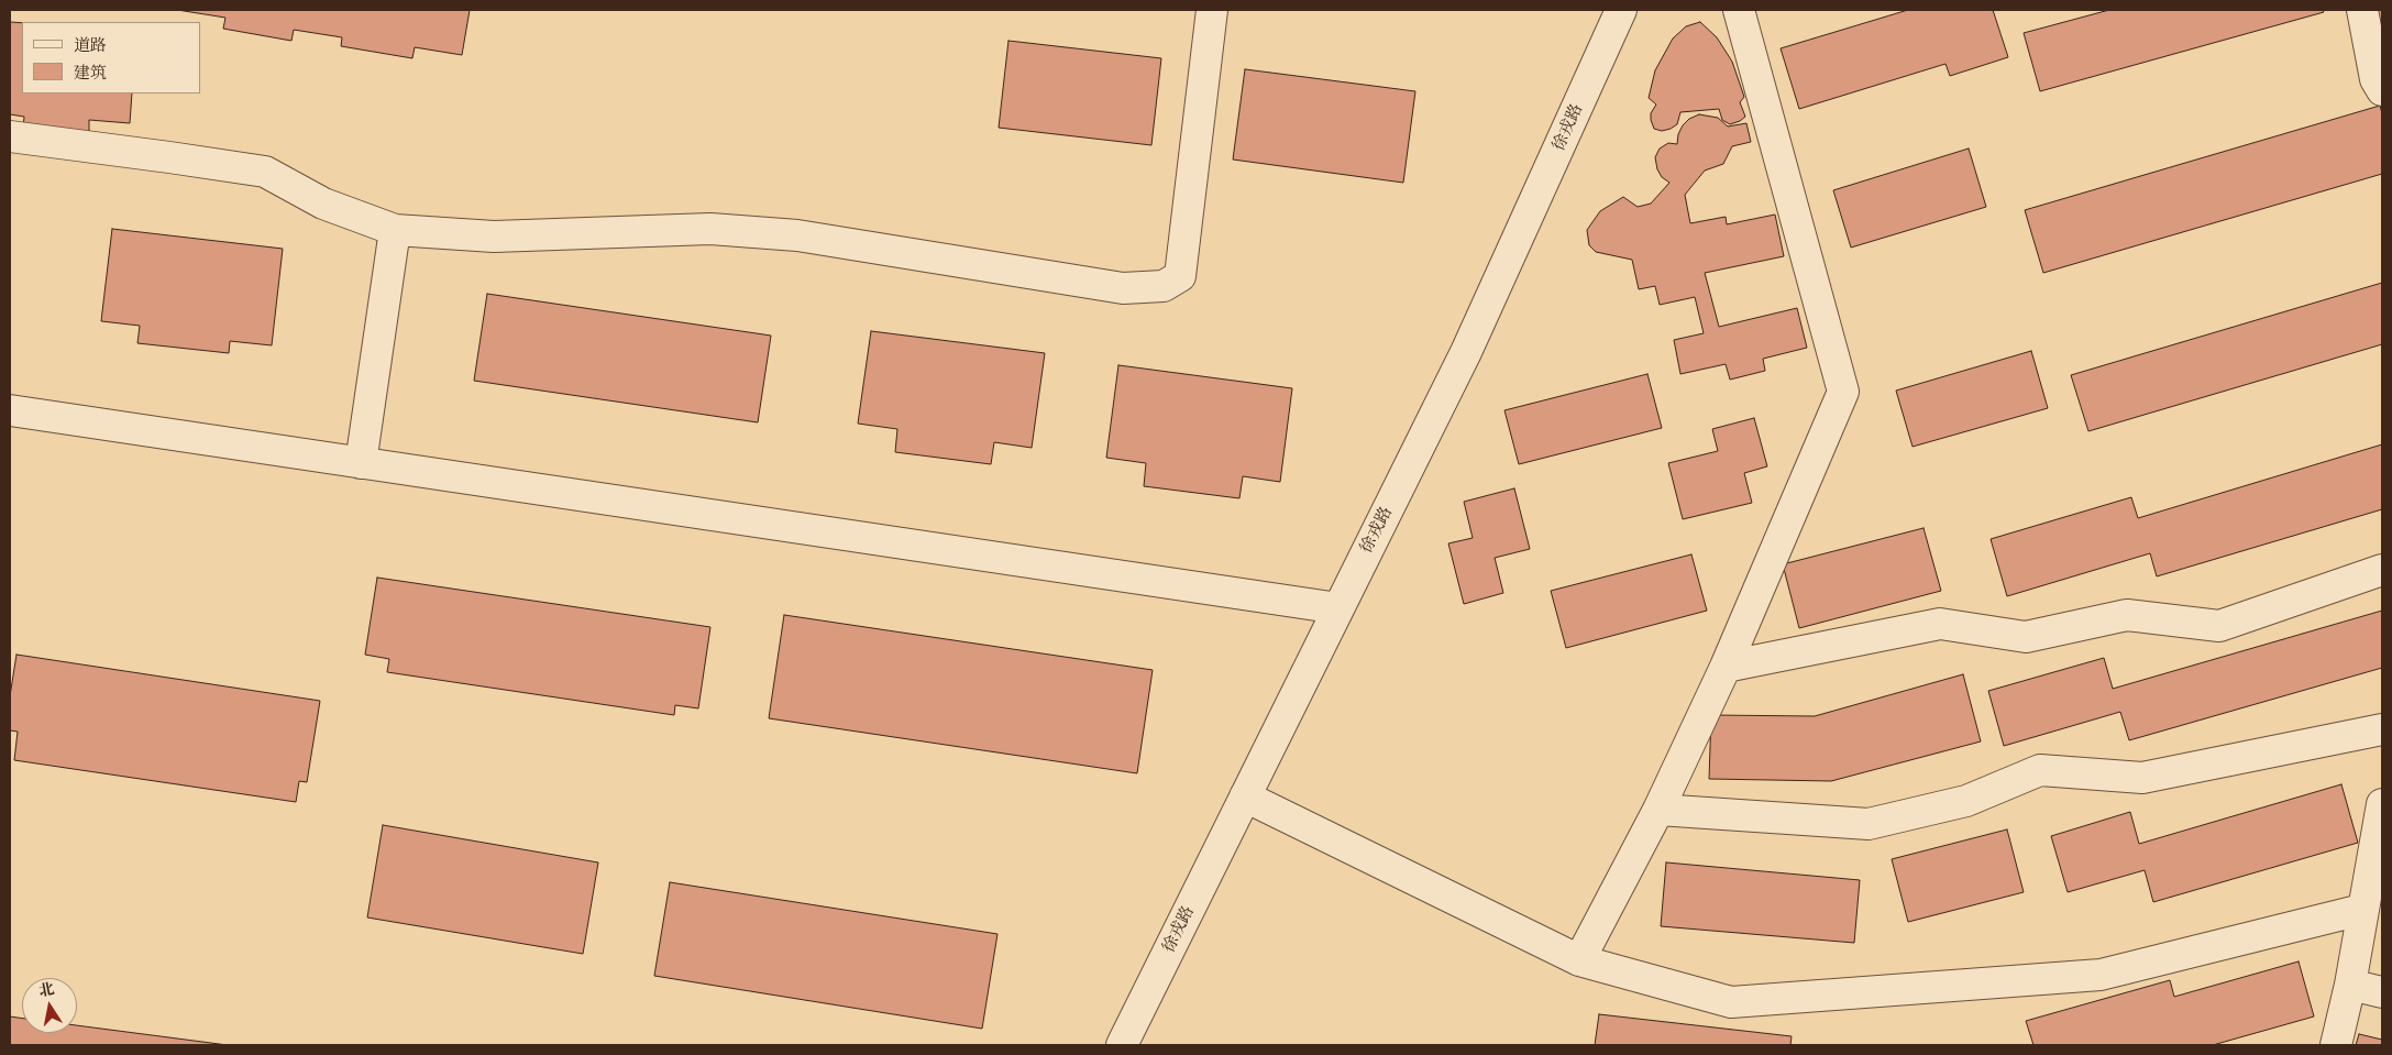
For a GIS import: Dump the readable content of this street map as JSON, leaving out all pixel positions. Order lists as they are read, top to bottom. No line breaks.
{"streets":{"street":["徐戎路"]},"legend":["道路","建筑"],"north":"top"}
